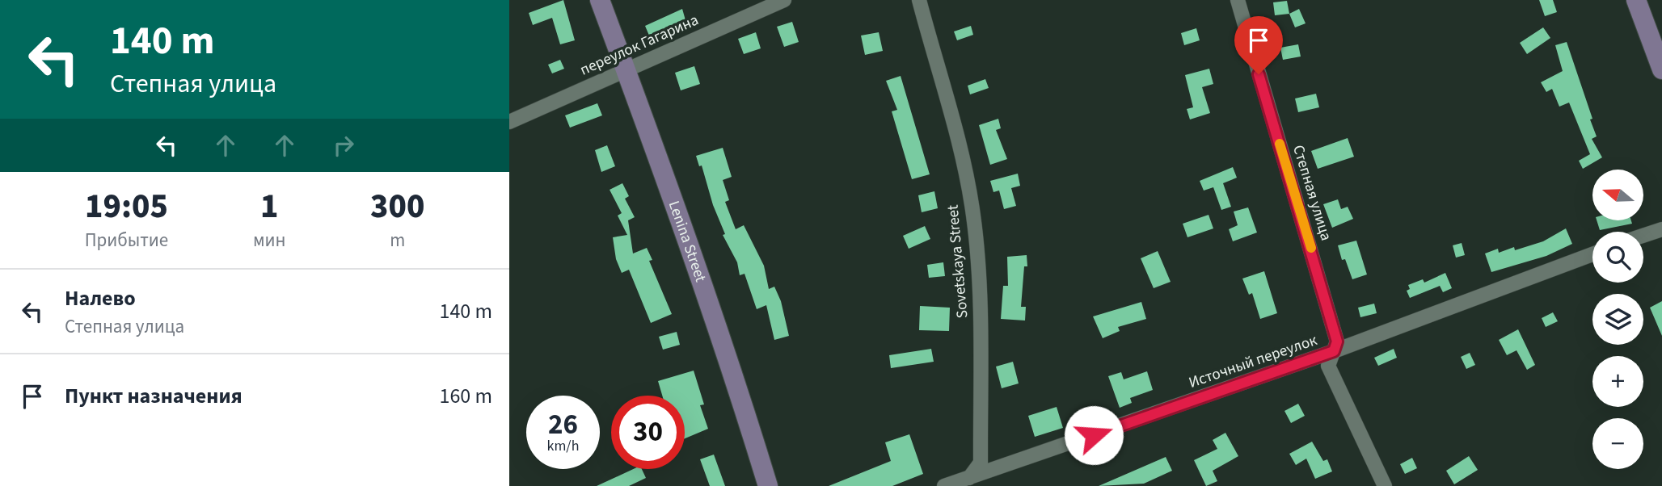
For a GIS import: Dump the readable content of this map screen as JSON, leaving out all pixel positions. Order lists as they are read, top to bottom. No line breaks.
{"streets":{"street":["переулок Гагарина","Степная улица","Lenina Street","Sovetskaya Street","Источный переулок"]},"crossings":[["переулок Гагарина","Lenina Street"],["Степная улица","Источный переулок"],["Sovetskaya Street","Источный переулок"]],"north":"left","page":{"turn":["140 m","Степная улица"],"map_buttons":["+","−"],"eta":["19:05","Прибытие","1","мин","300","m"],"list":[{"name":"Налево","note":"Степная улица","value":"140 m"},{"name":"Пункт назначения","value":"160 m"}],"speed":"26 km/h","limit":"30"}}
